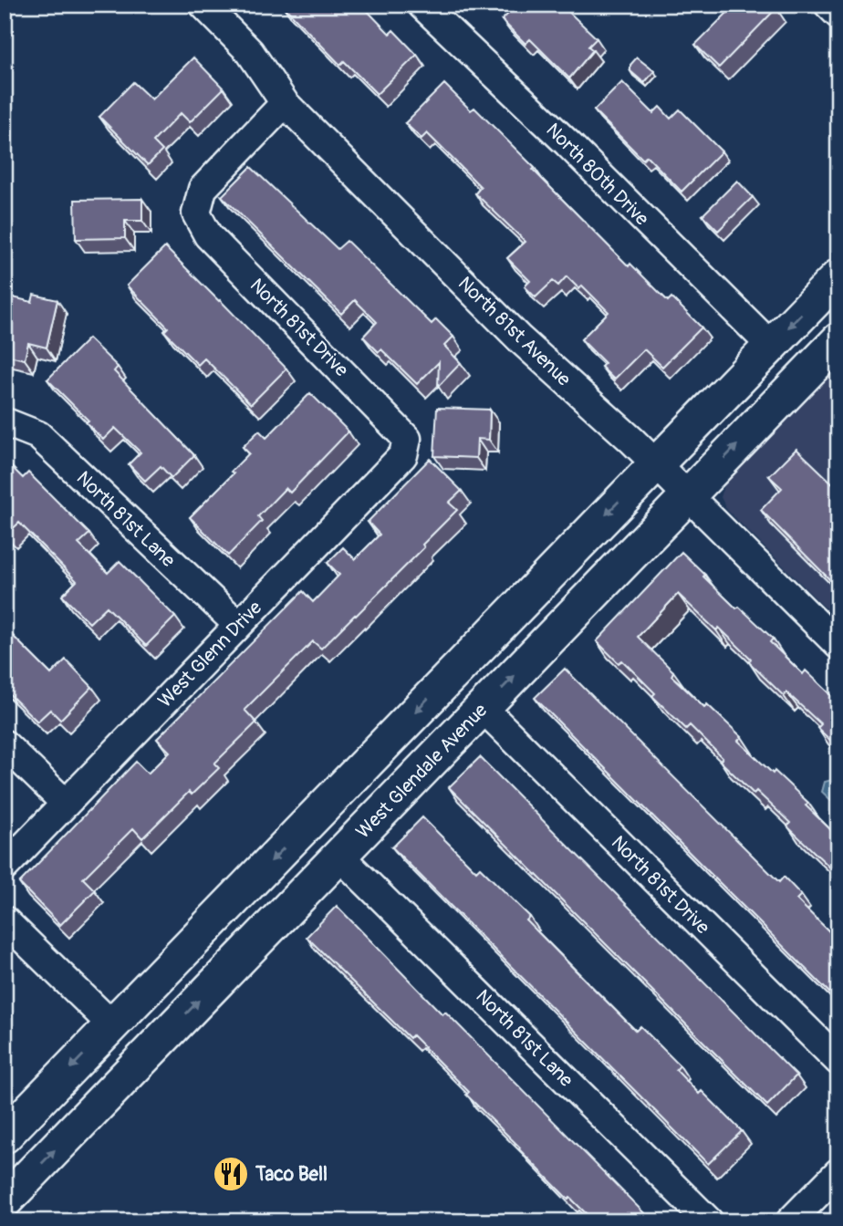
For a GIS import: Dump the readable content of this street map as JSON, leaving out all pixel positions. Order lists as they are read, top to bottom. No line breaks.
{"streets":{"main road":["West Glendale Avenue"],"street":["North 80th Drive","North 81st Drive","North 81st Avenue","North 81st Lane","West Glenn Drive"]},"crossings":[["North 81st Drive","North 81st Avenue"],["North 81st Drive","West Glenn Drive"],["North 81st Drive","West Glendale Avenue"],["North 81st Avenue","West Glendale Avenue"],["North 81st Lane","West Glenn Drive"],["North 81st Lane","West Glendale Avenue"]],"places":{"restaurant":["Taco Bell"]}}
